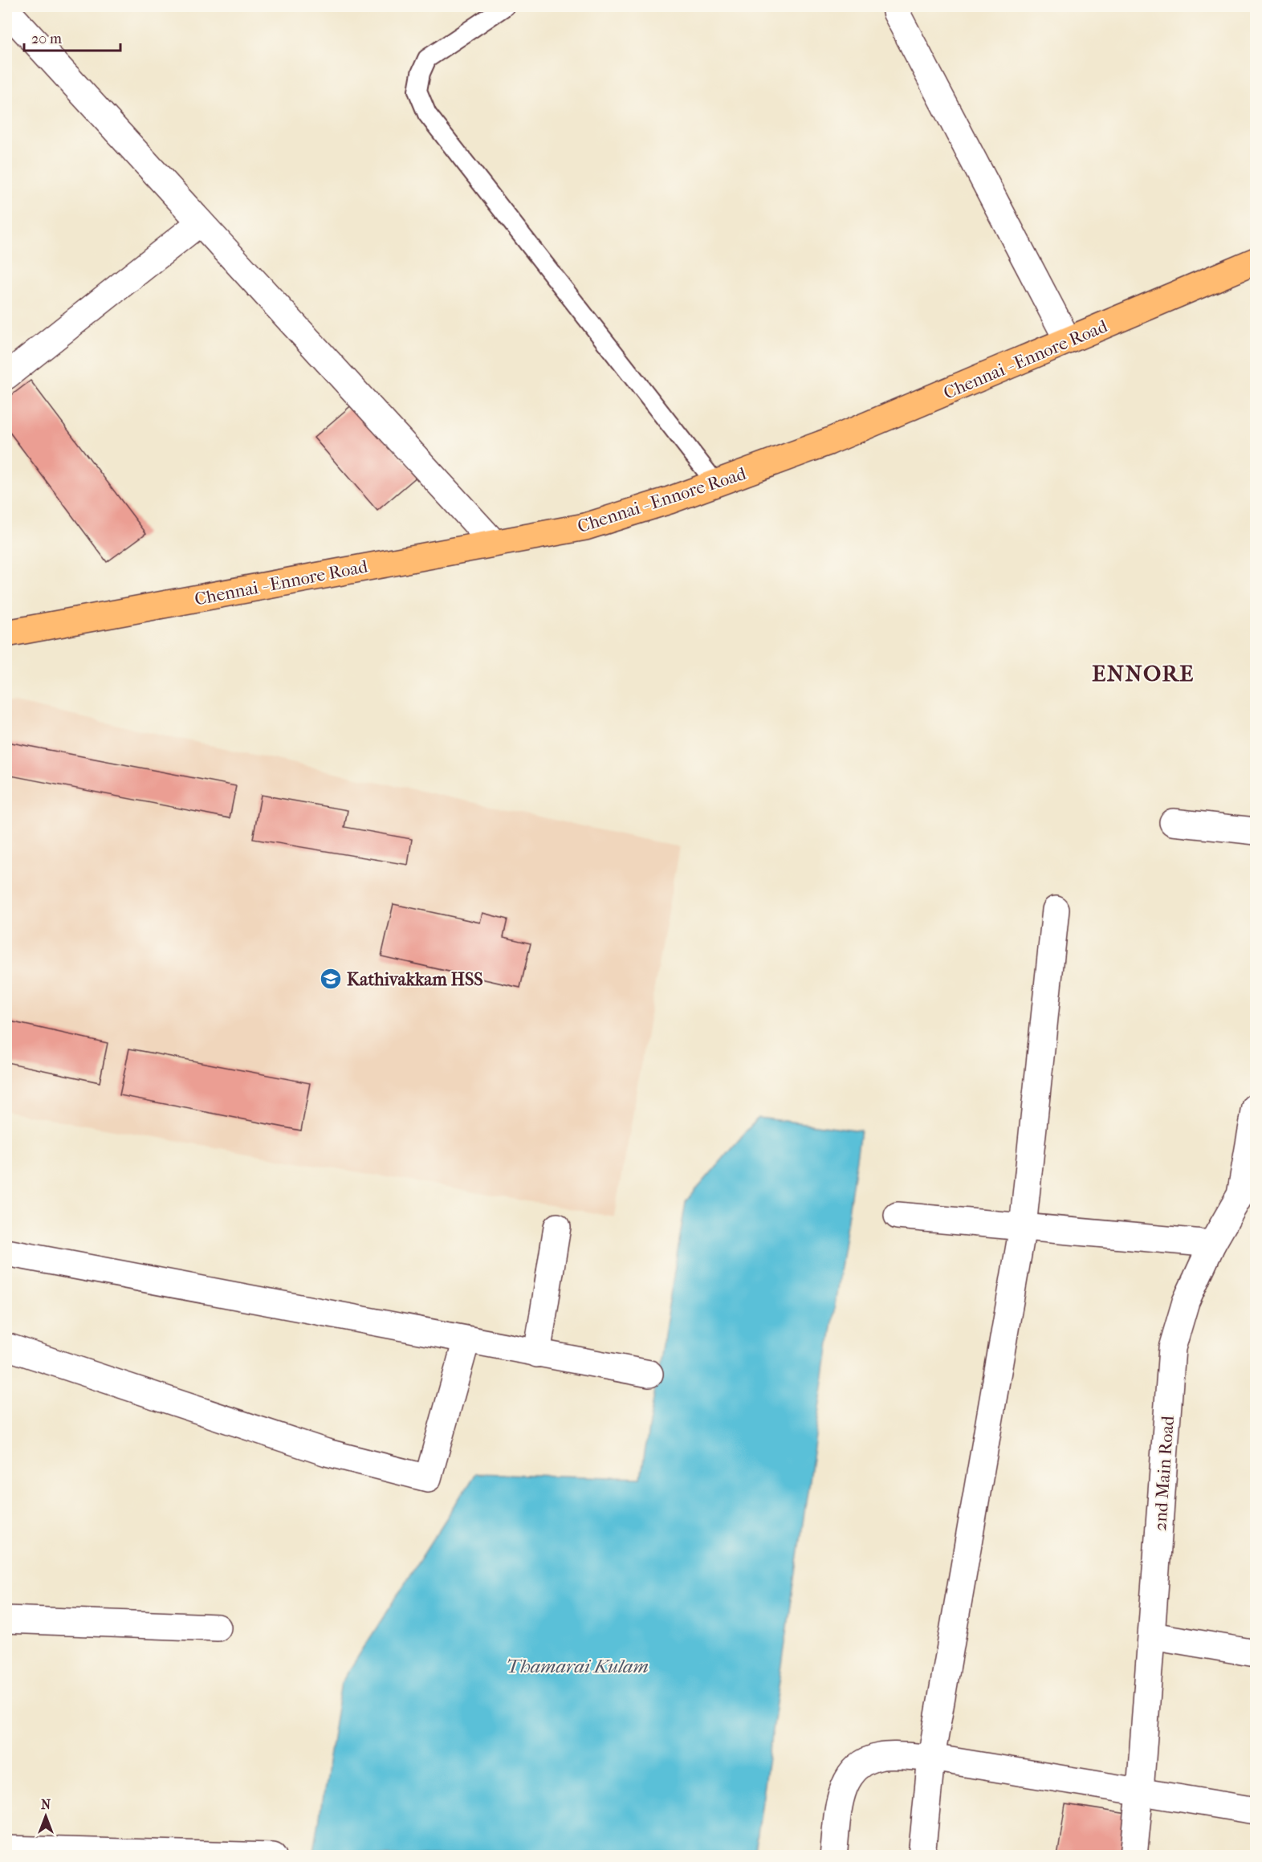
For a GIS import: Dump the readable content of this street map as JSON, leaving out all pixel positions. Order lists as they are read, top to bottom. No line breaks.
{"streets":{"main road":["Chennai - Ennore Road"],"street":["2nd Main Road"]},"districts":["ENNORE"],"water":["Thamarai Kulam"],"places":{"school or university":["Kathivakkam HSS"]},"scale_bar":"20 m","north":"top"}
